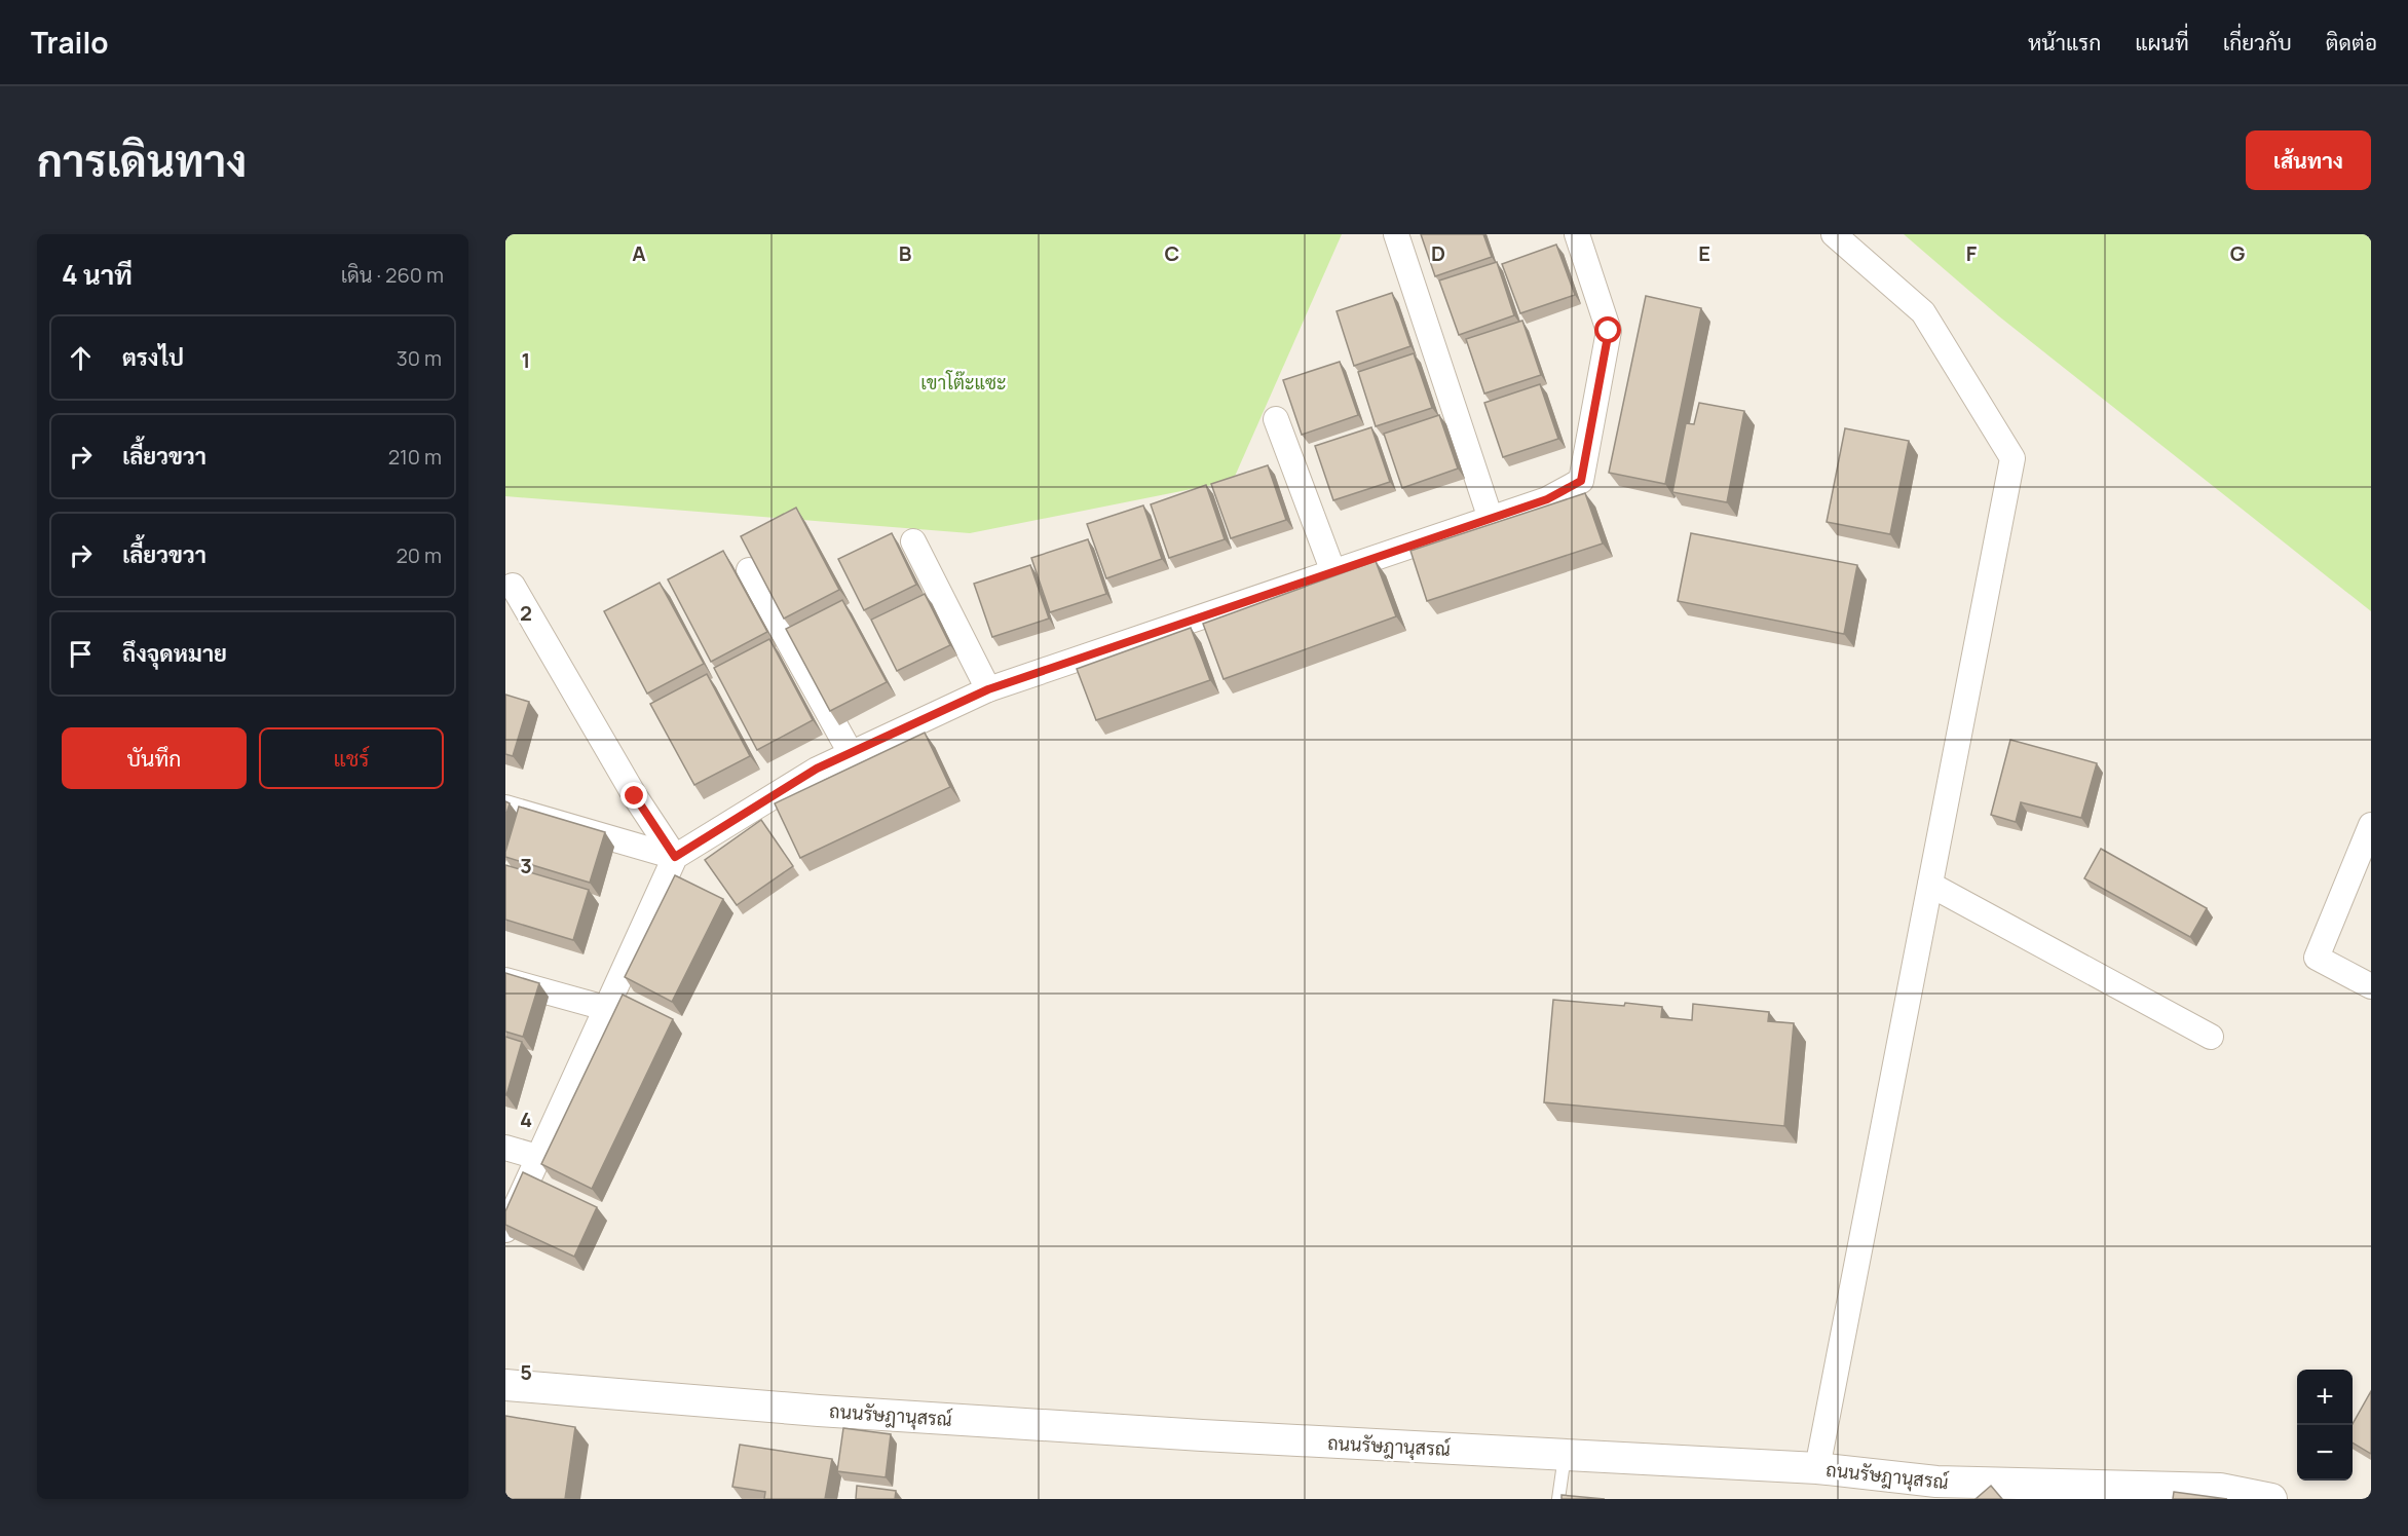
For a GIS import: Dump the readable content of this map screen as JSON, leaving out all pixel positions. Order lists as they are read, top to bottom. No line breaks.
{"streets":{"street":["ถนนรัษฎานุสรณ์"]},"parks":["เขาโต๊ะแซะ"],"page":{"header":"Trailo","nav":["หน้าแรก","แผนที่","เกี่ยวกับ","ติดต่อ"],"title":"การเดินทาง","buttons":["เส้นทาง",["บันทึก","แชร์"]],"heading":["4 นาที","เดิน · 260 m"],"list":[["ตรงไป","30 m"],["เลี้ยวขวา","210 m"],["เลี้ยวขวา","20 m"],"ถึงจุดหมาย"],"map_buttons":["+","−"]},"grid":{"columns":["A","B","C","D","E","F","G"],"rows":["1","2","3","4","5"]}}
